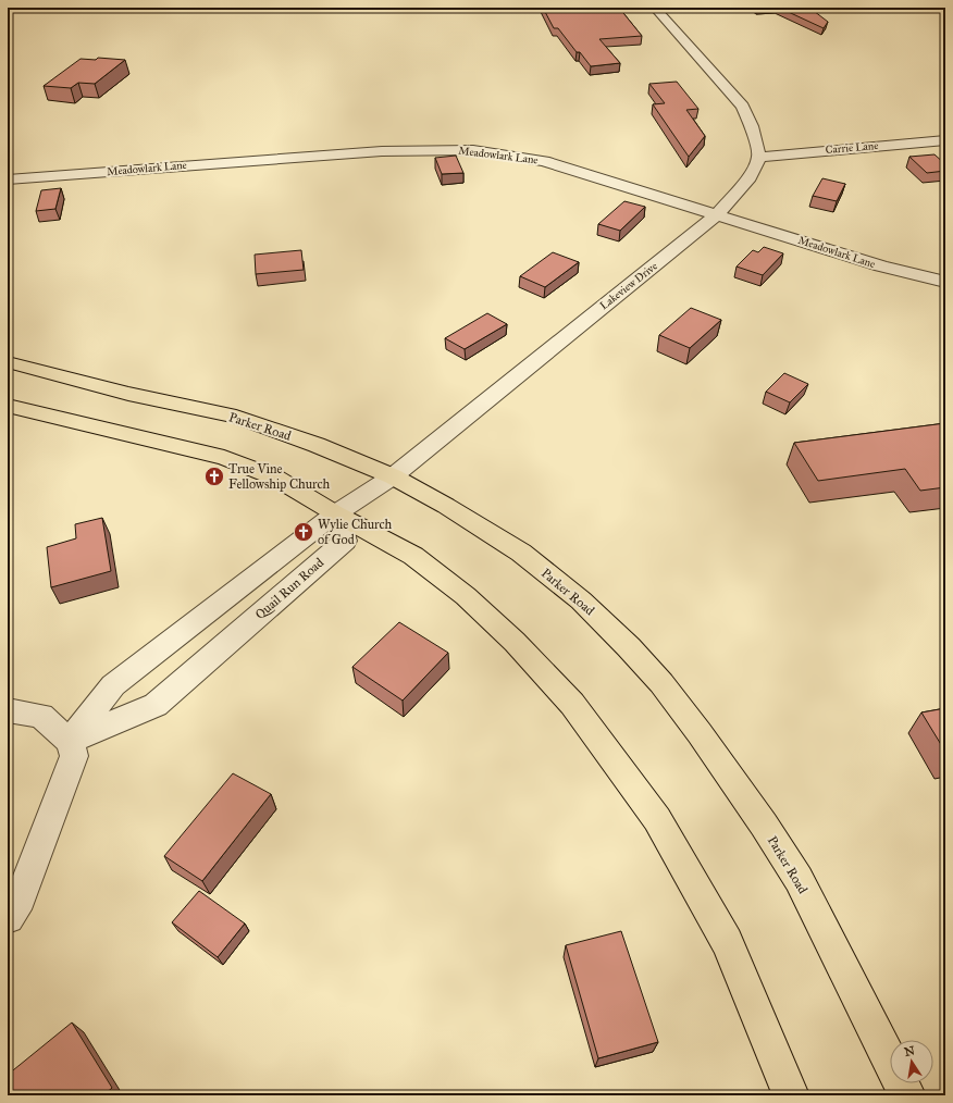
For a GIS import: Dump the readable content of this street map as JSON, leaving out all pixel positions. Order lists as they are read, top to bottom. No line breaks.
{"streets":{"main road":["Parker Road"],"street":["Carrie Lane","Meadowlark Lane","Lakeview Drive","Quail Run Road"]},"crossings":[["Carrie Lane","Lakeview Drive"],["Meadowlark Lane","Lakeview Drive"],["Lakeview Drive","Parker Road"],["Lakeview Drive","Quail Run Road"]],"places":{"church":["True Vine Fellowship Church","Wylie Church of God"]},"north":"top"}
